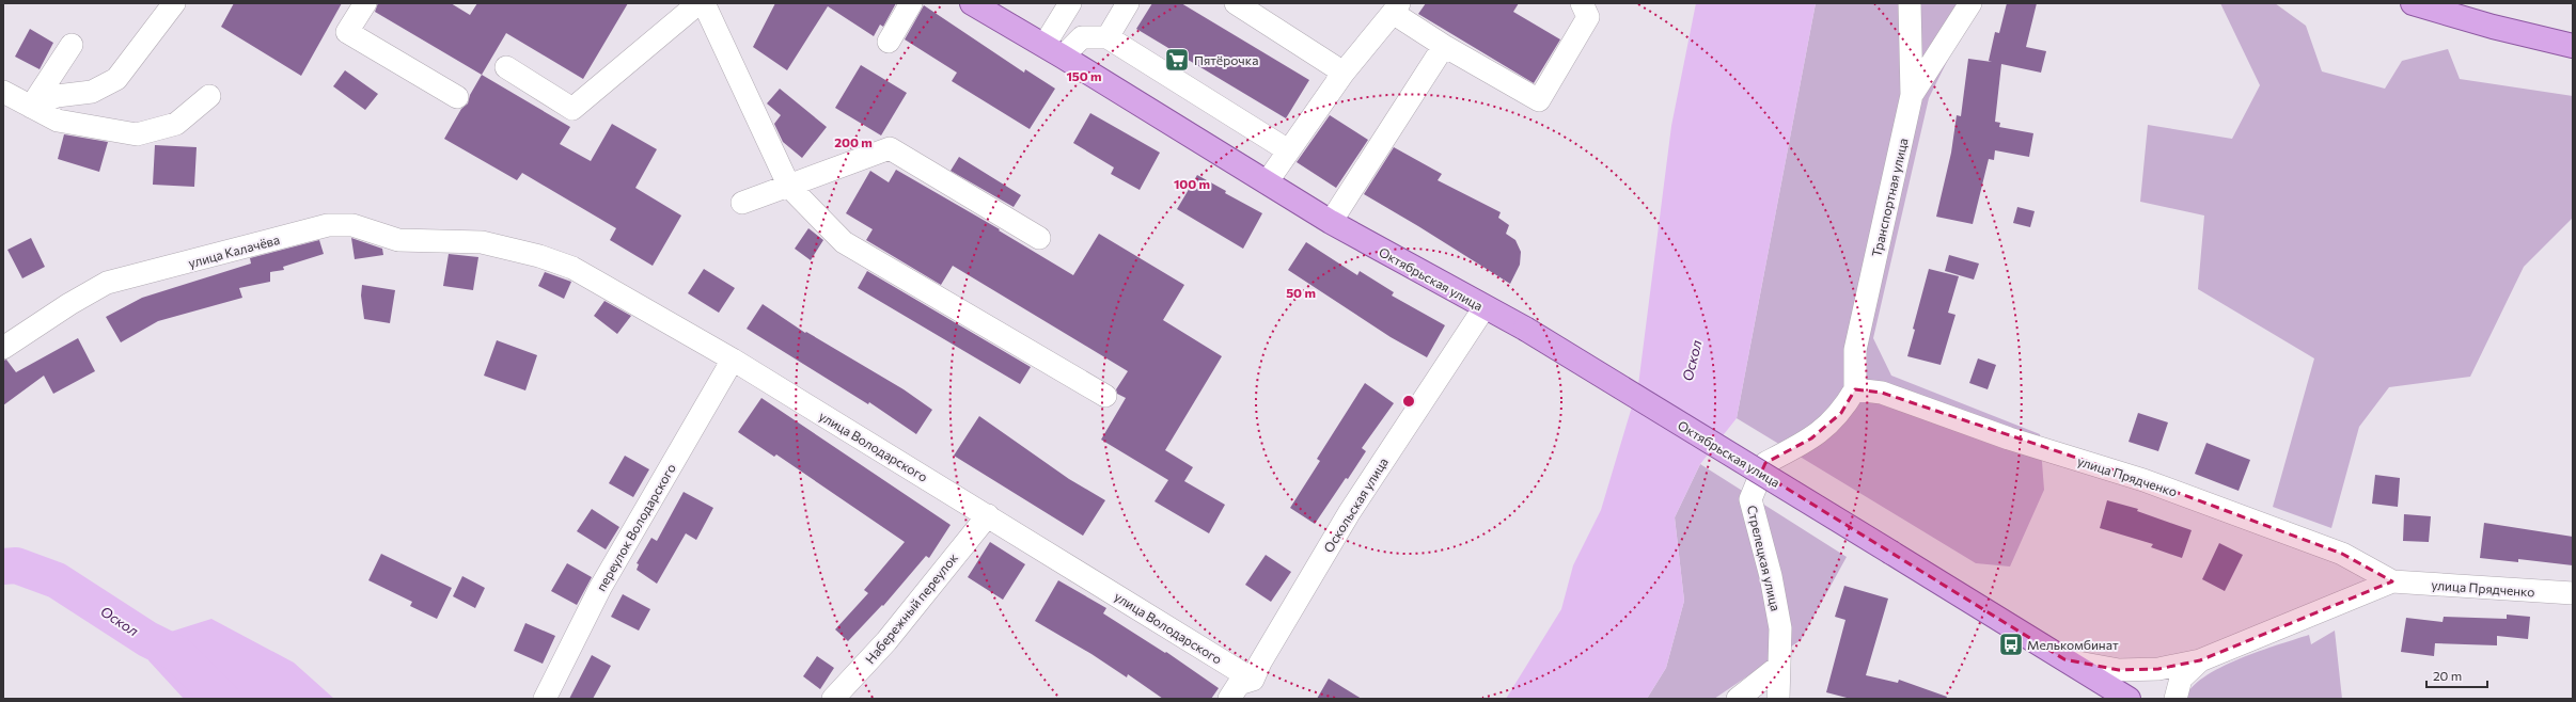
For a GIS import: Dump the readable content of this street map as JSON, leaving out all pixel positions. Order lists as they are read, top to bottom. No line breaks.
{"streets":{"main road":["Октябрьская улица","улица Прядченко"],"street":["Транспортная улица","улица Калачёва","улица Володарского","Оскольская улица","переулок Володарского","Стрелецкая улица","Набережный переулок"]},"crossings":[["Транспортная улица","улица Прядченко"],["Транспортная улица","Стрелецкая улица"],["улица Калачёва","улица Володарского"],["Октябрьская улица","улица Прядченко"],["Октябрьская улица","Оскольская улица"],["улица Володарского","Оскольская улица"],["улица Володарского","переулок Володарского"],["улица Володарского","Набережный переулок"],["улица Прядченко","Стрелецкая улица"]],"water":["Оскол"],"places":{"supermarket":["Пятёрочка"],"bus stop":["Мелькомбинат"]},"scale_bar":"20 m","rings":["150 m","200 m","100 m","50 m"]}
